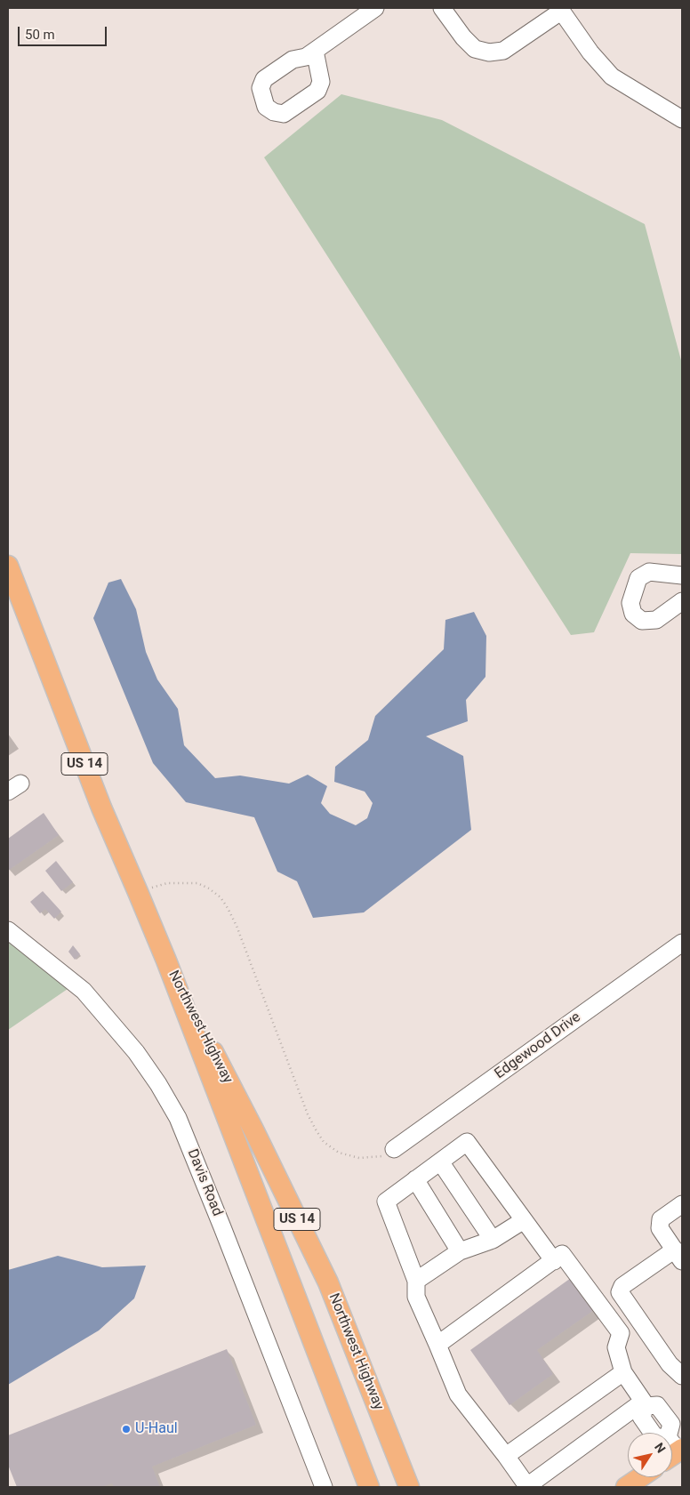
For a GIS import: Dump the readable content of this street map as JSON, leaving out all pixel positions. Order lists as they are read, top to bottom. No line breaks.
{"streets":{"main road":["US 14","Northwest Highway"],"street":["Edgewood Drive","Davis Road"]},"crossings":[["US 14","Northwest Highway"]],"places":["U-Haul"],"scale_bar":"50 m","north":"top right"}
